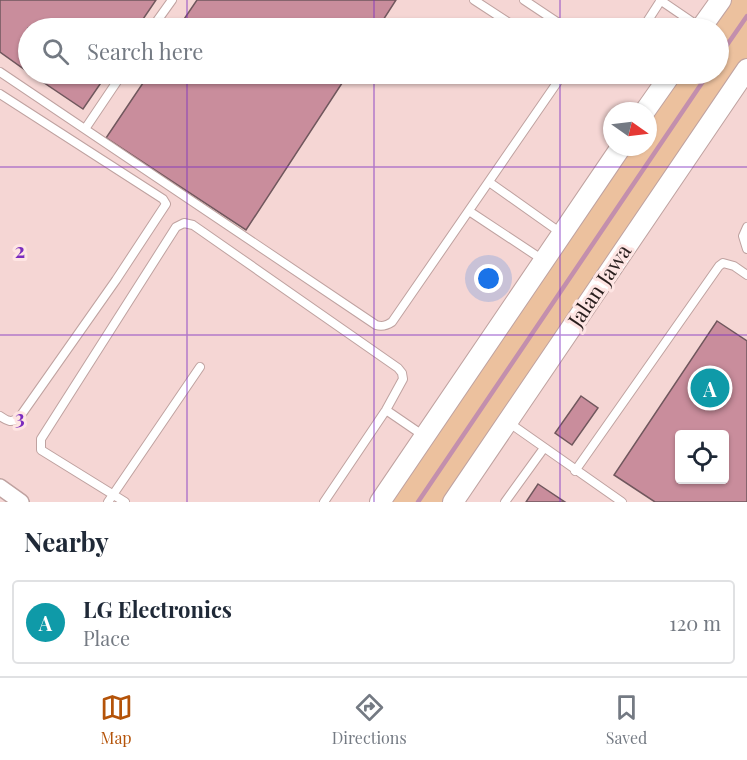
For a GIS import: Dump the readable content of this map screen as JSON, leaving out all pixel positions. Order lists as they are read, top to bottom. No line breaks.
{"streets":{"street":["Jalan Jawa"]},"north":"right","page":{"search":"Search here","pins":"A","heading":"Nearby","list":[{"mark":"A","name":"LG Electronics","note":"Place","value":"120 m"}],"nav":["Map","Directions","Saved"]},"grid":{"rows":["2","3"]}}
